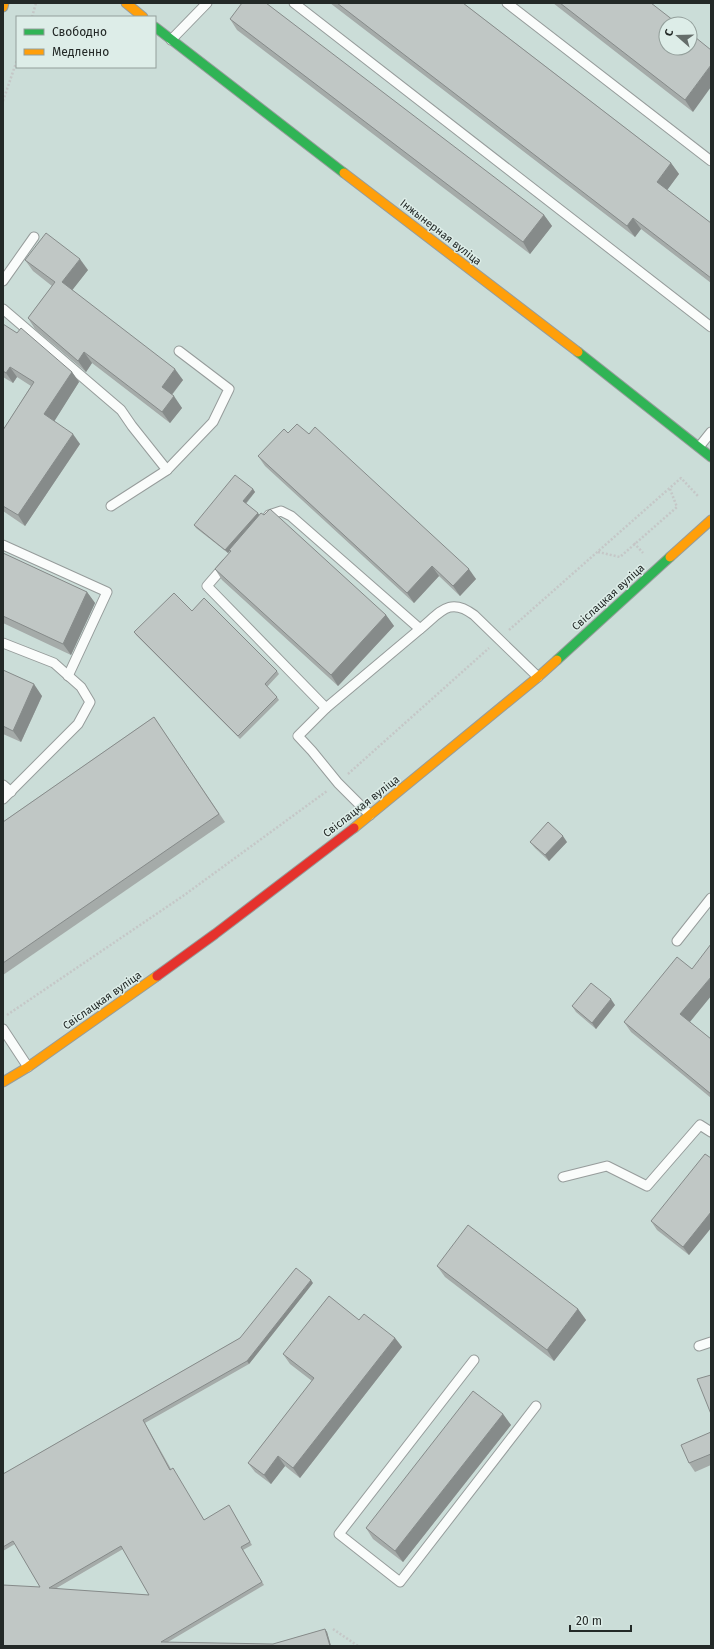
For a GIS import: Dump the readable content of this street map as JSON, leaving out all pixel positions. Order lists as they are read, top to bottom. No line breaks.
{"streets":{"street":["Інжынерная вуліца","Свіслацкая вуліца"]},"legend":["Свободно","Медленно"],"scale_bar":"20 m","north":"left"}
